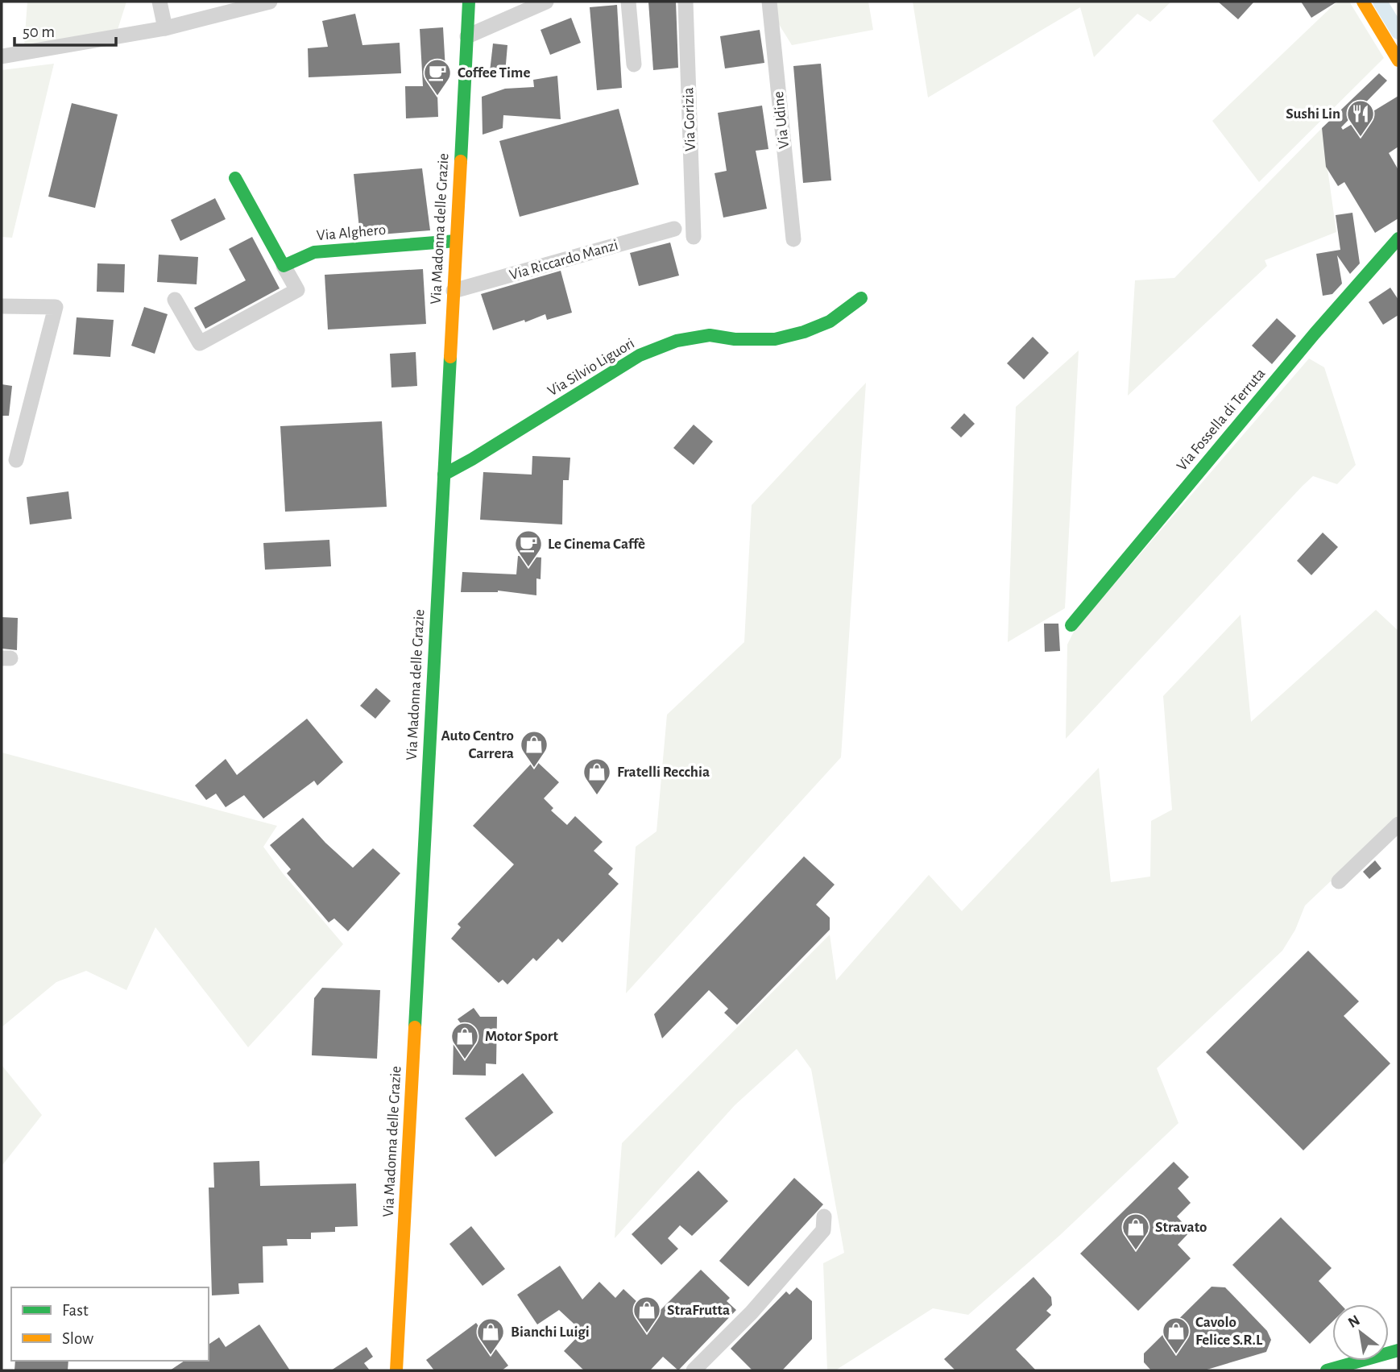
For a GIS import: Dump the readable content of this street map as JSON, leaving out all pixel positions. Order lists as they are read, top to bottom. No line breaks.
{"streets":{"street":["Via Gorizia","Via Udine","Via Madonna delle Grazie","Via Alghero","Via Riccardo Manzi","Via Silvio Liguori","Via Fossella di Terruta"]},"crossings":[["Via Madonna delle Grazie","Via Alghero"],["Via Madonna delle Grazie","Via Riccardo Manzi"],["Via Madonna delle Grazie","Via Silvio Liguori"]],"places":{"cafe":["Coffee Time","Le Cinema Caffè"],"restaurant":["Sushi Lin"],"shop":["Auto Centro Carrera","Fratelli Recchia","Motor Sport","Stravato","StraFrutta","Cavolo Felice S.R.L","Bianchi Luigi"]},"legend":["Fast","Slow"],"scale_bar":"50 m","north":"top left"}
